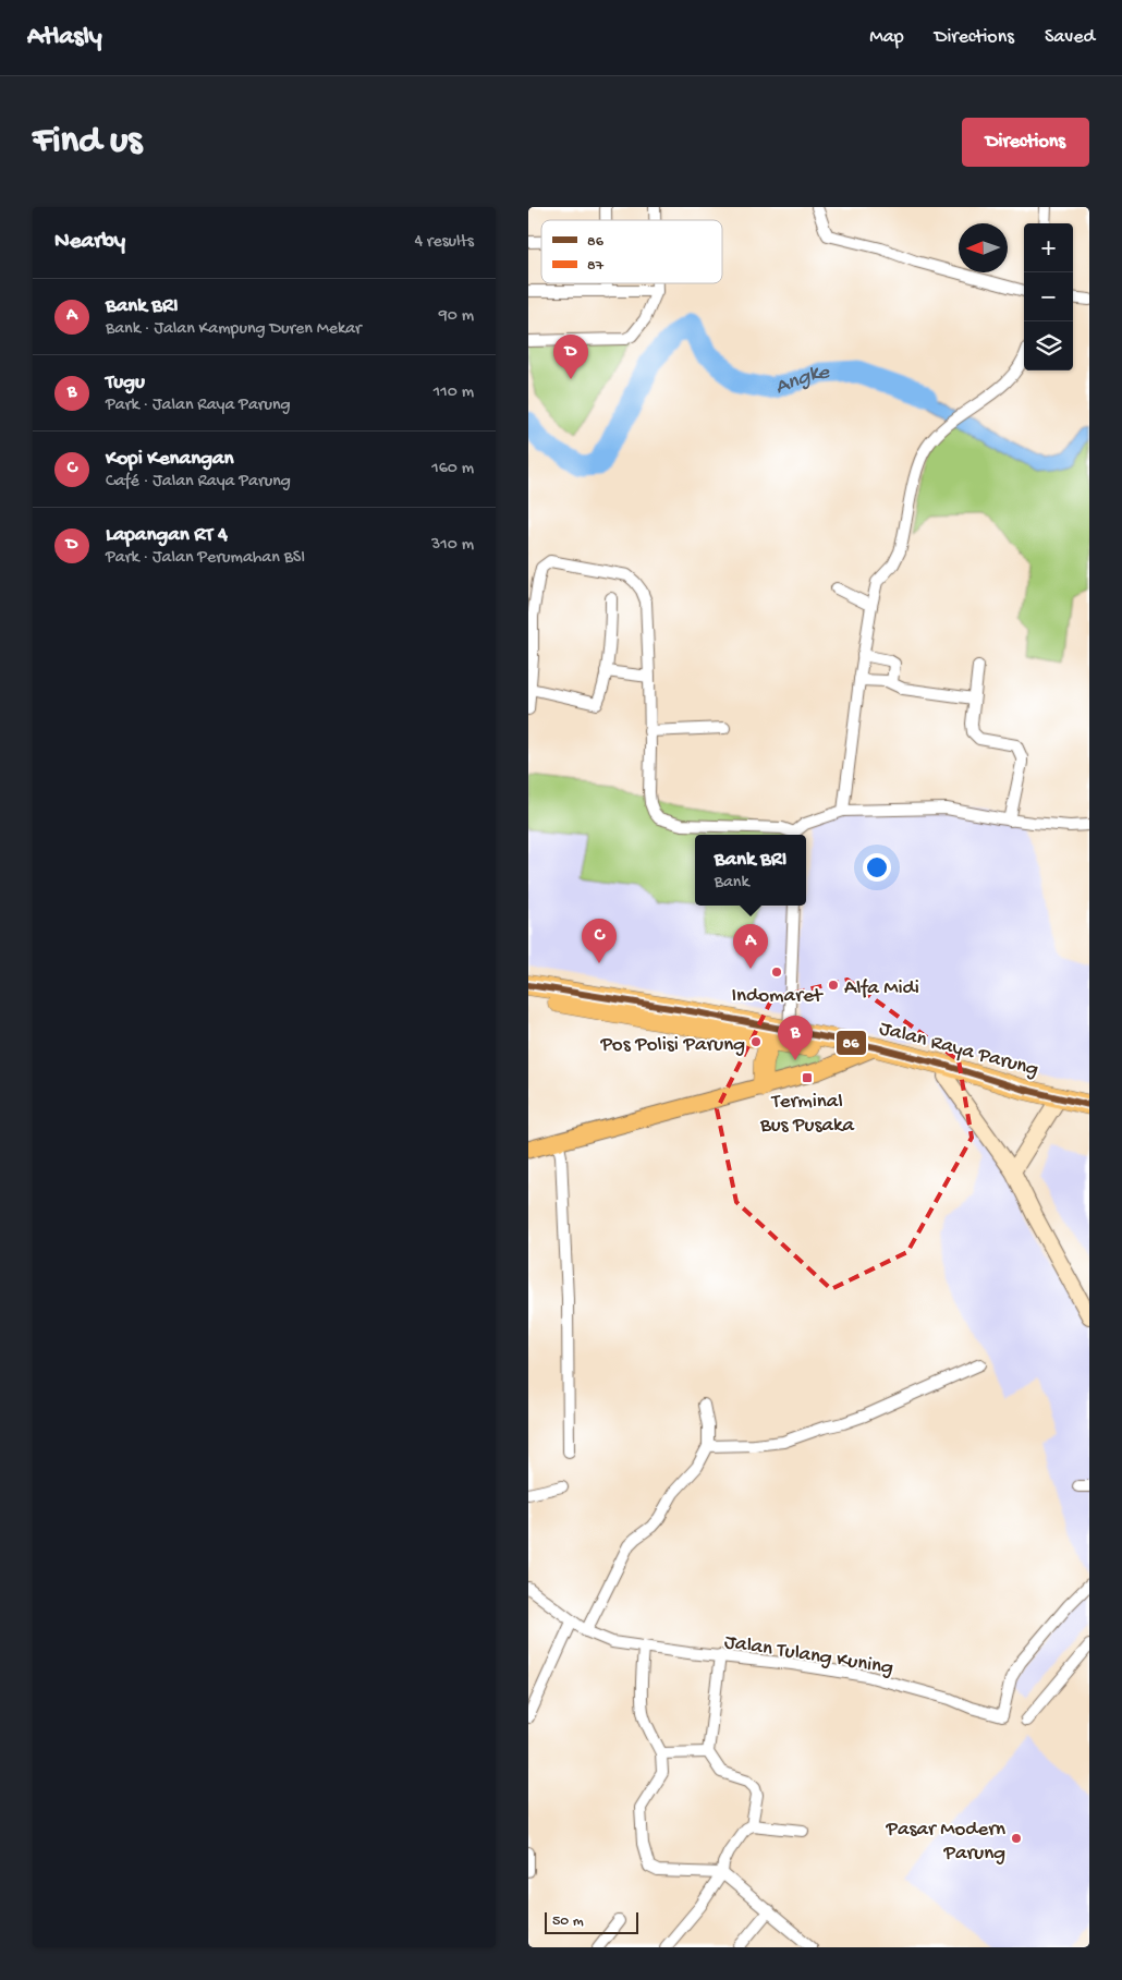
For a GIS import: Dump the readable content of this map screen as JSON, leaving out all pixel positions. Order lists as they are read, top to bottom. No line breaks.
{"streets":{"highway":["Jalan Raya Parung"],"street":["Jalan Tulang Kuning"]},"water":["Angke"],"places":{"other":["Indomaret","Alfa Midi","Pos Polisi Parung","Pasar Modern Parung"],"transit":["Terminal Bus Pusaka"]},"lines":["transit line 86"],"legend":["86","87"],"scale_bar":"50 m","north":"left","page":{"header":"Atlasly","nav":["Map","Directions","Saved"],"buttons":"Directions","title":"Find us","heading":["Nearby","4 results"],"map_buttons":["+","−"],"list":[{"mark":"A","name":"Bank BRI","note":"Bank · Jalan Kampung Duren Mekar","value":"90 m"},{"mark":"B","name":"Tugu","note":"Park · Jalan Raya Parung","value":"110 m"},{"mark":"C","name":"Kopi Kenangan","note":"Café · Jalan Raya Parung","value":"160 m"},{"mark":"D","name":"Lapangan RT 4","note":"Park · Jalan Perumahan BSI","value":"310 m"}],"pins":["D","C","A","B"],"popup":["Bank BRI","Bank"],"scale":"50 m"}}
